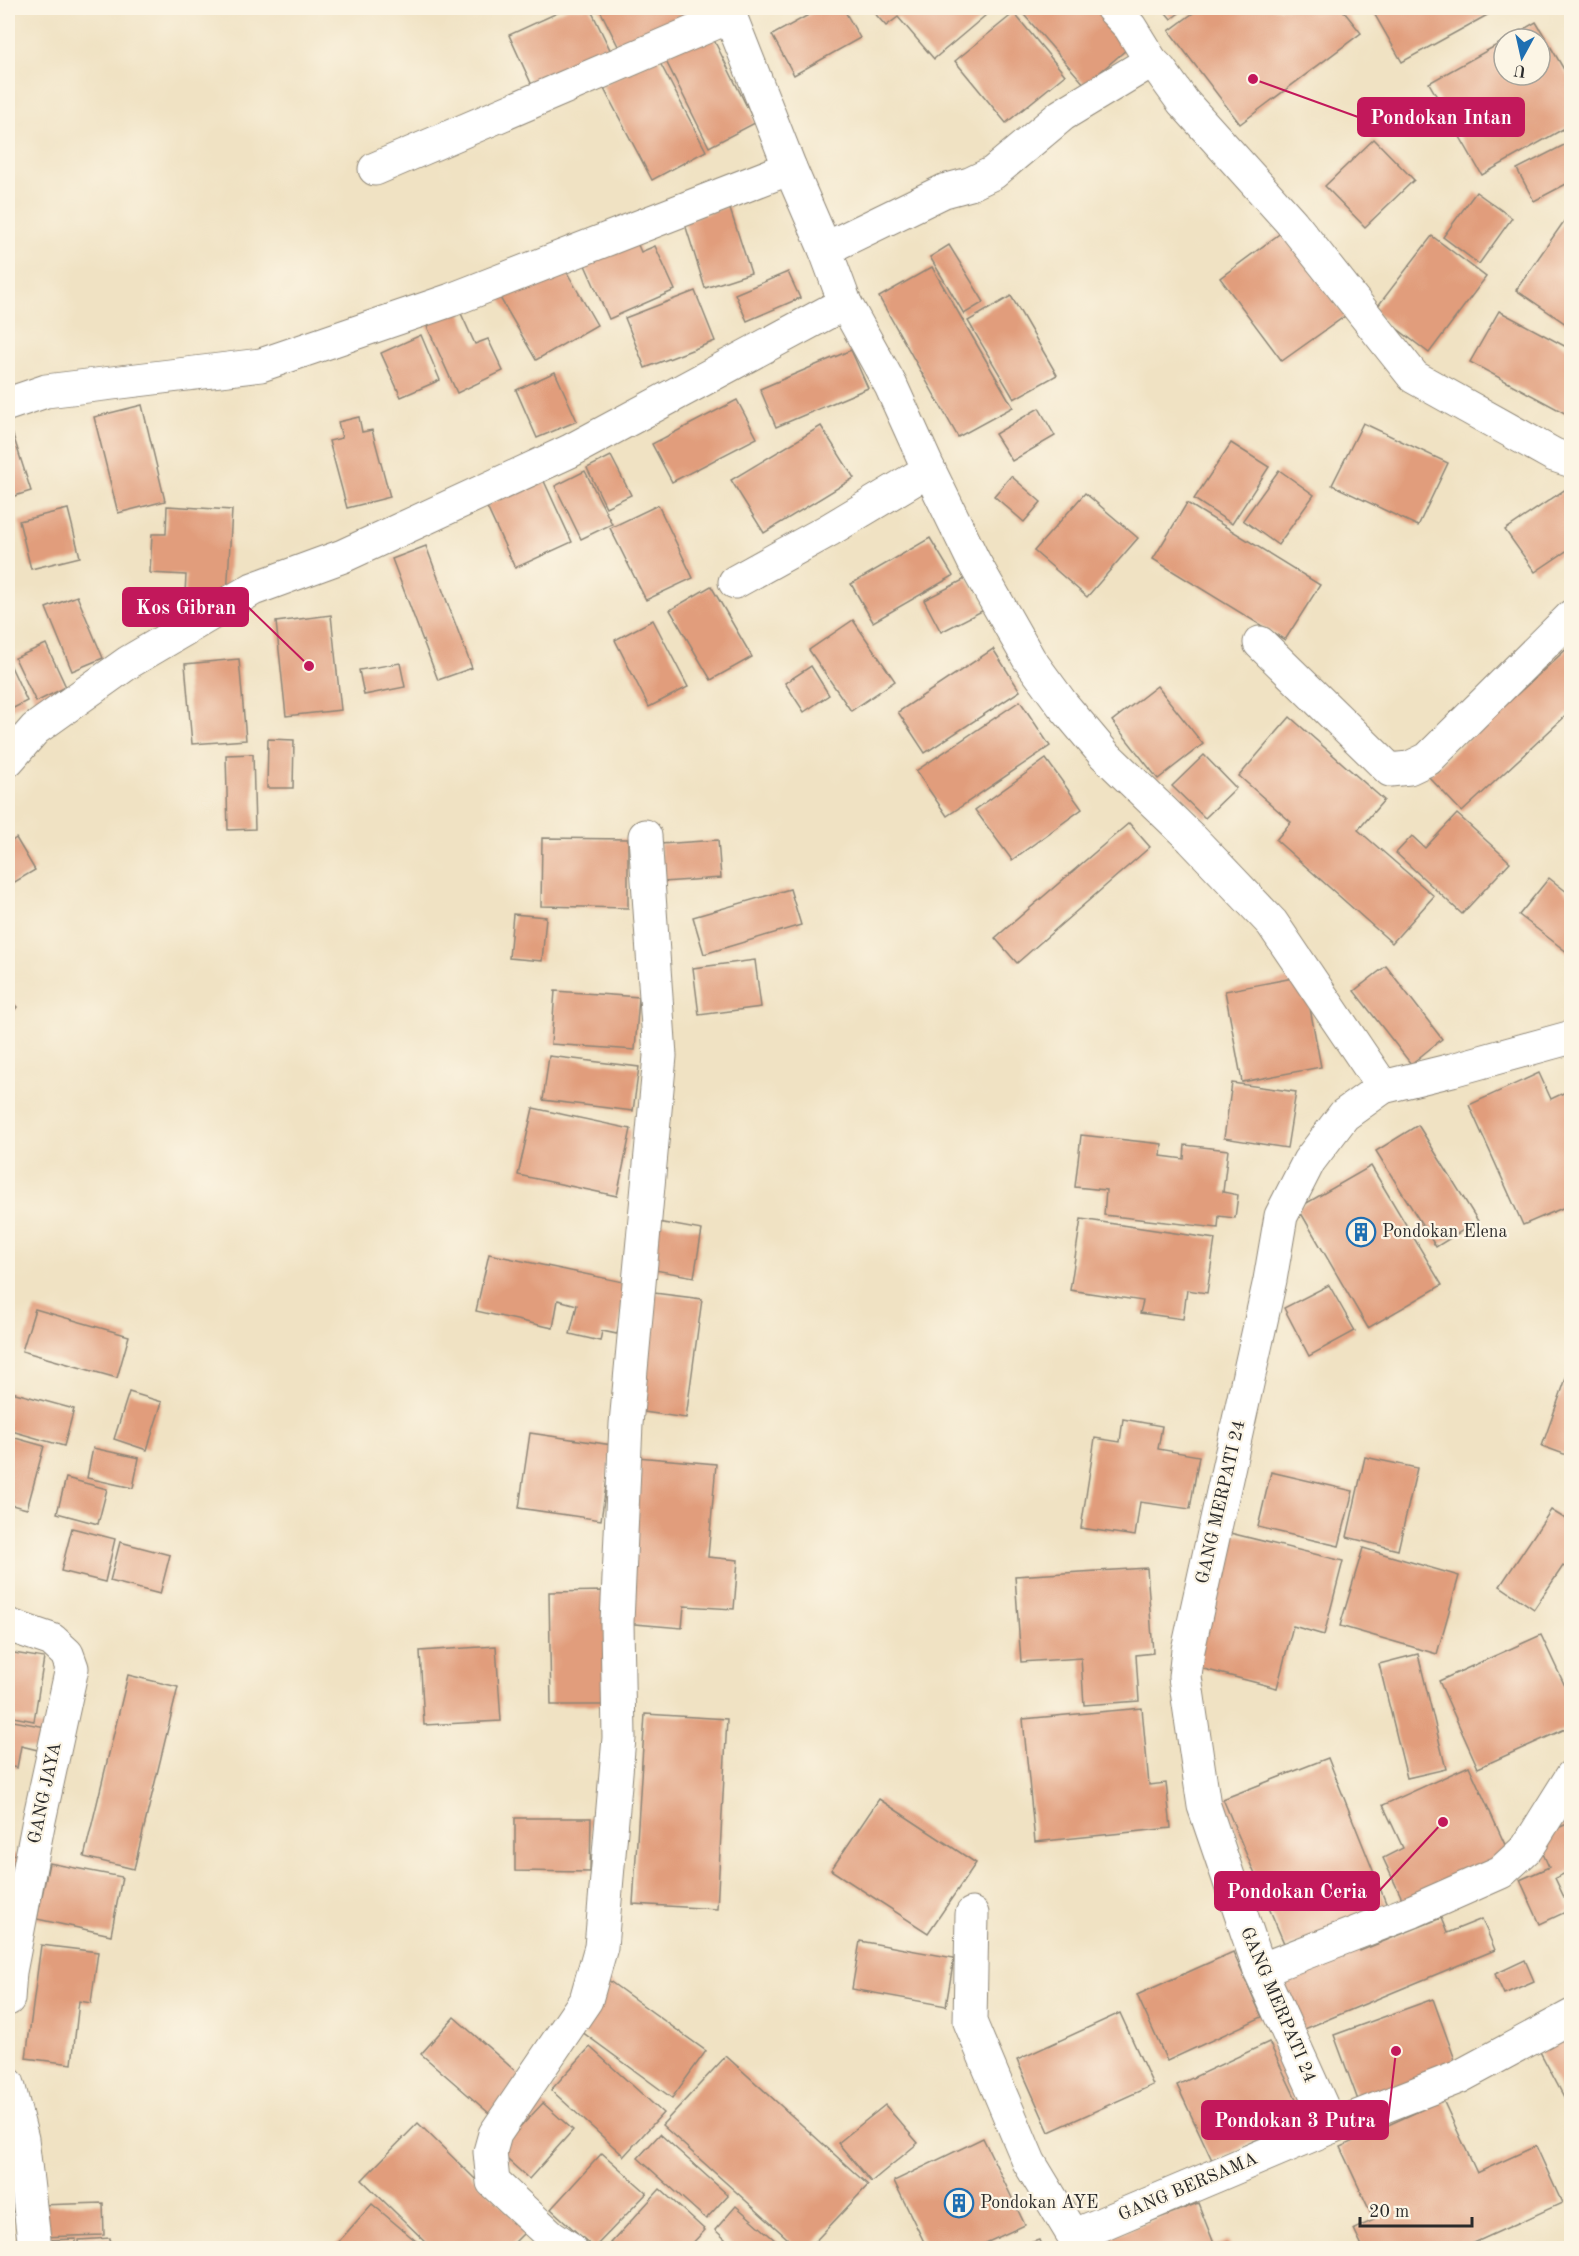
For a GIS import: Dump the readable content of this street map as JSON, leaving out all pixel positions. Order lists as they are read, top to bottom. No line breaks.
{"streets":{"street":["GANG MERPATI 24","GANG JAYA","GANG BERSAMA"]},"crossings":[["GANG MERPATI 24","GANG BERSAMA"]],"places":{"other":["Pondokan Intan","Kos Gibran","Pondokan Ceria","Pondokan 3 Putra"],"building":["Pondokan Elena","Pondokan AYE"]},"scale_bar":"20 m","north":"bottom"}
